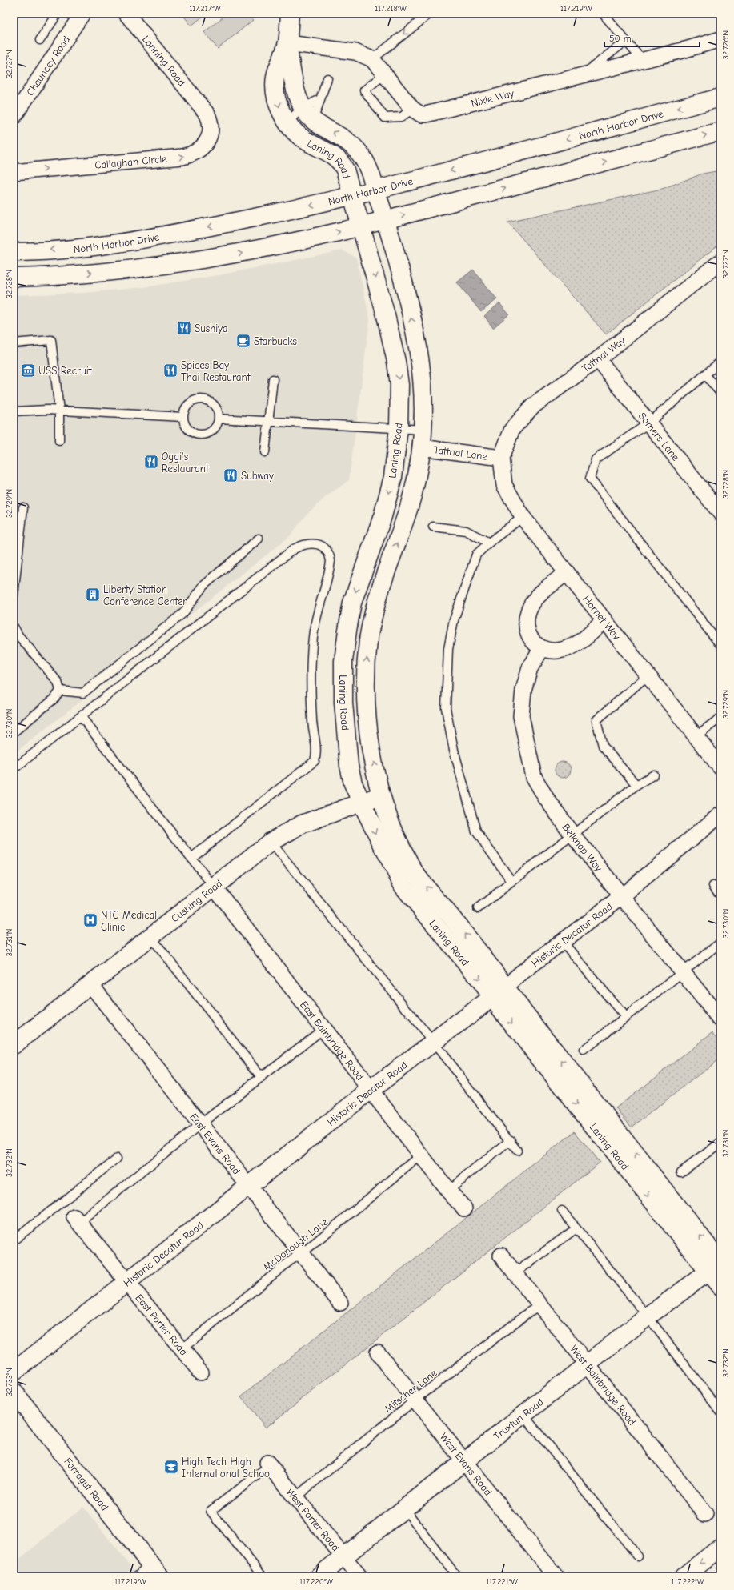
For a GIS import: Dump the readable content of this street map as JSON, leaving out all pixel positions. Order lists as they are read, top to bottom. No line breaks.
{"streets":{"street":["Lanning Road","Chauncey Road","Nixie Way","North Harbor Drive","Callaghan Circle","Laning Road","Tattnal Way","Somers Lane","Tattnal Lane","Hornet Way","Belknap Way","Cushing Road","Historic Decatur Road","East Bainbridge Road","East Evans Road","East Porter Road","West Bainbridge Road","Truxtun Road","West Evans Road","Farragut Road","West Porter Road"],"lane":["McDonough Lane","Mitscher Lane"]},"crossings":[["Lanning Road","Callaghan Circle"],["North Harbor Drive","Laning Road"],["Laning Road","Tattnal Lane"],["Laning Road","Cushing Road"],["Laning Road","Historic Decatur Road"],["Laning Road","Truxtun Road"],["Tattnal Way","Somers Lane"],["Tattnal Way","Tattnal Lane"],["Tattnal Way","Hornet Way"],["Tattnal Lane","Hornet Way"],["Hornet Way","Belknap Way"],["Belknap Way","Historic Decatur Road"],["Cushing Road","East Bainbridge Road"],["Cushing Road","East Evans Road"],["Historic Decatur Road","East Bainbridge Road"],["Historic Decatur Road","East Evans Road"],["Historic Decatur Road","East Porter Road"],["East Bainbridge Road","McDonough Lane"],["East Evans Road","McDonough Lane"],["McDonough Lane","East Porter Road"],["West Bainbridge Road","Mitscher Lane"],["West Bainbridge Road","Truxtun Road"],["Mitscher Lane","West Evans Road"],["Mitscher Lane","West Porter Road"],["Truxtun Road","West Evans Road"],["Truxtun Road","West Porter Road"]],"places":{"restaurant":["Sushiya","Spices Bay Thai Restaurant","Oggi's Restaurant","Subway"],"cafe":["Starbucks"],"museum":["USS Recruit"],"building":["Liberty Station Conference Center"],"hospital":["NTC Medical Clinic"],"school or university":["High Tech High International School"]},"scale_bar":"50 m","coordinates":["117.217°W","117.218°W","117.219°W","32.726°N","32.727°N","32.728°N","32.729°N","32.730°N","32.731°N","32.732°N","32.733°N","117.220°W","117.221°W","117.222°W"]}
